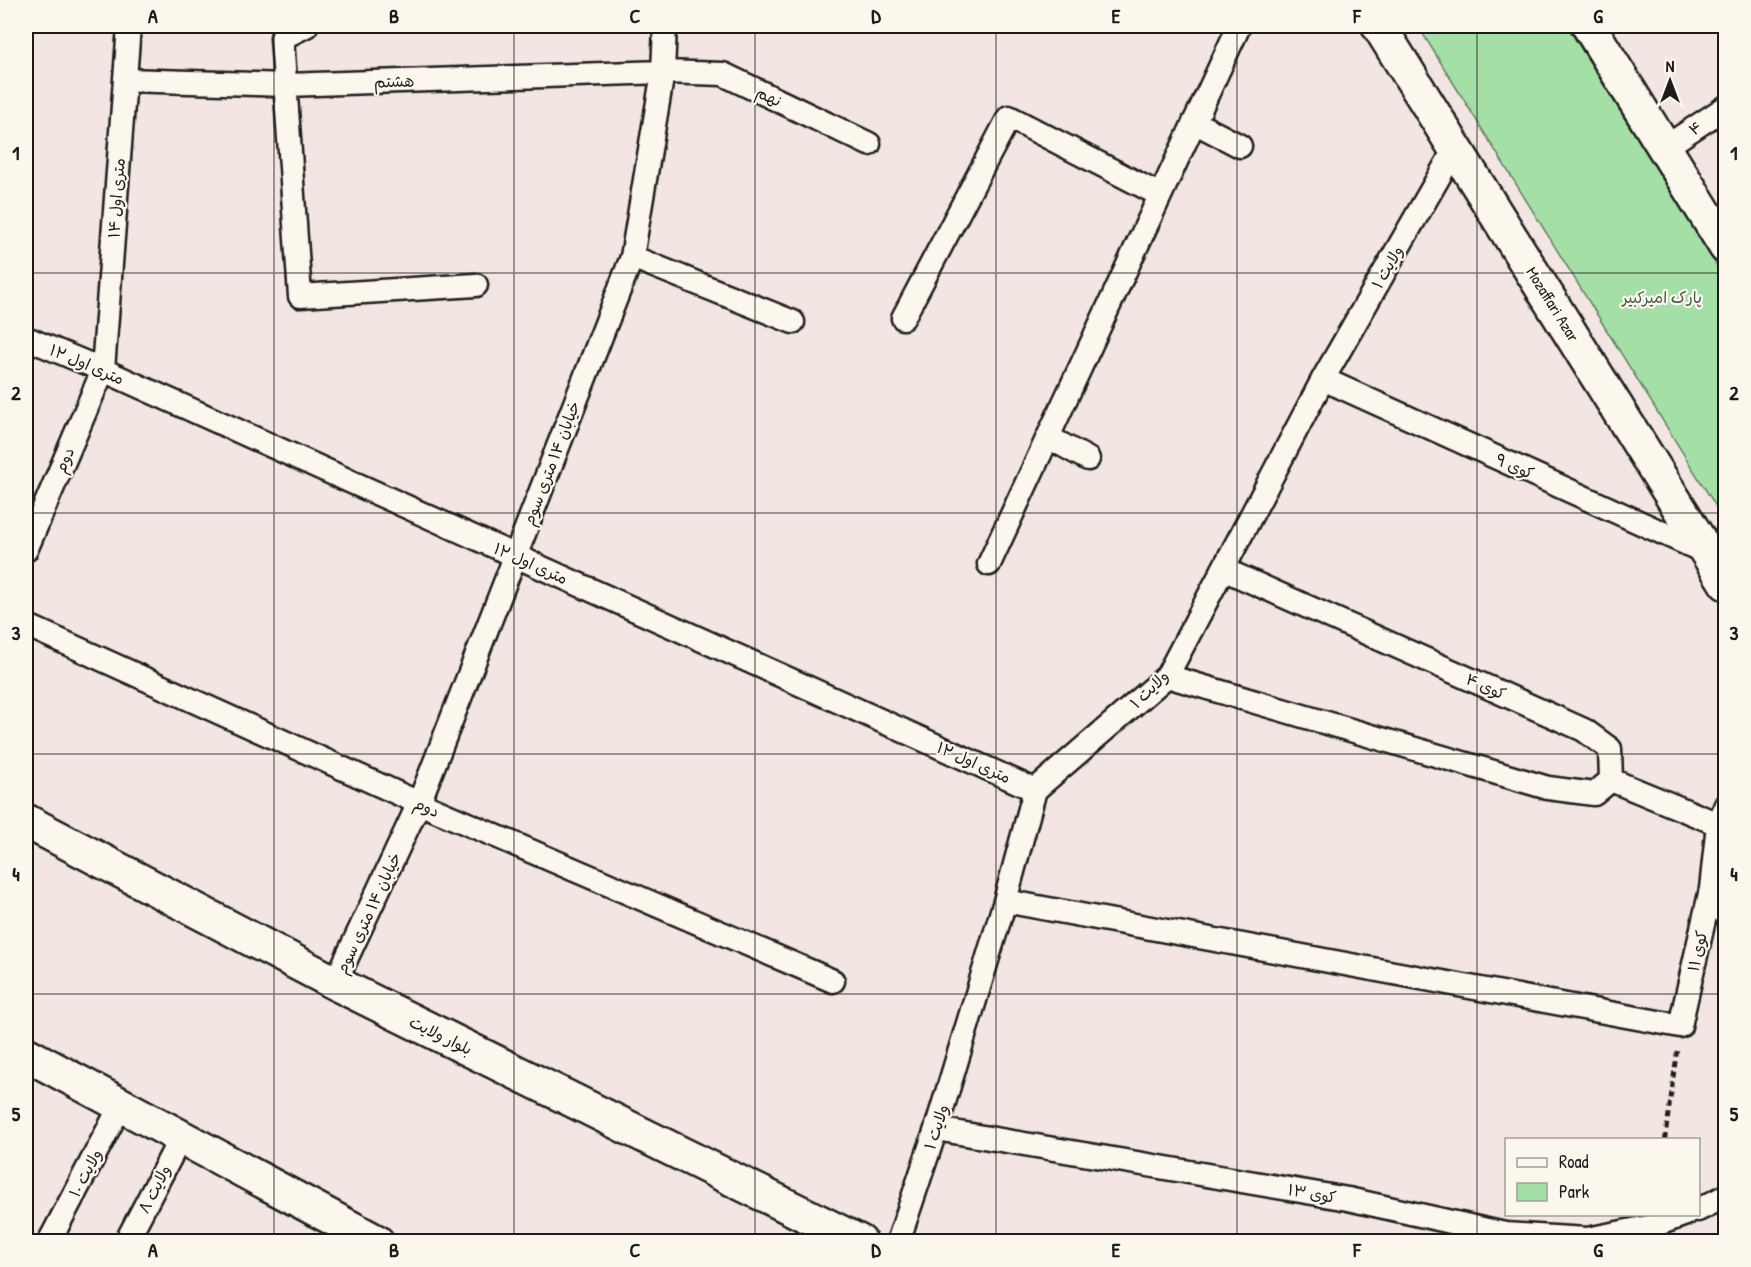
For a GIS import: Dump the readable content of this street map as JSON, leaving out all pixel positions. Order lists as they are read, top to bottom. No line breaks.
{"streets":{"main road":["Mozaffari Azar","بلوار ولایت"],"street":["هشتم","نهم","۴","۱۴ متری اول","ولایت ۱","۱۲ متری اول","دوم","خیابان ۱۴ متری سوم","کوی ۹","کوی ۴","کوی ۱۱","ولایت ۱۰","ولایت ۸","کوی ۱۳"]},"crossings":[["هشتم","نهم"],["هشتم","۱۴ متری اول"],["هشتم","خیابان ۱۴ متری سوم"],["نهم","خیابان ۱۴ متری سوم"],["۱۴ متری اول","۱۲ متری اول"],["۱۴ متری اول","دوم"],["ولایت ۱","Mozaffari Azar"],["ولایت ۱","۱۲ متری اول"],["ولایت ۱","کوی ۹"],["ولایت ۱","کوی ۴"],["ولایت ۱","کوی ۱۳"],["Mozaffari Azar","کوی ۹"],["۱۲ متری اول","دوم"],["۱۲ متری اول","خیابان ۱۴ متری سوم"],["دوم","خیابان ۱۴ متری سوم"],["خیابان ۱۴ متری سوم","بلوار ولایت"]],"parks":["پارک امیرکبیر"],"legend":["Road","Park"],"north":"top","grid":{"columns":["A","B","C","D","E","F","G"],"rows":["1","2","3","4","5"]}}
